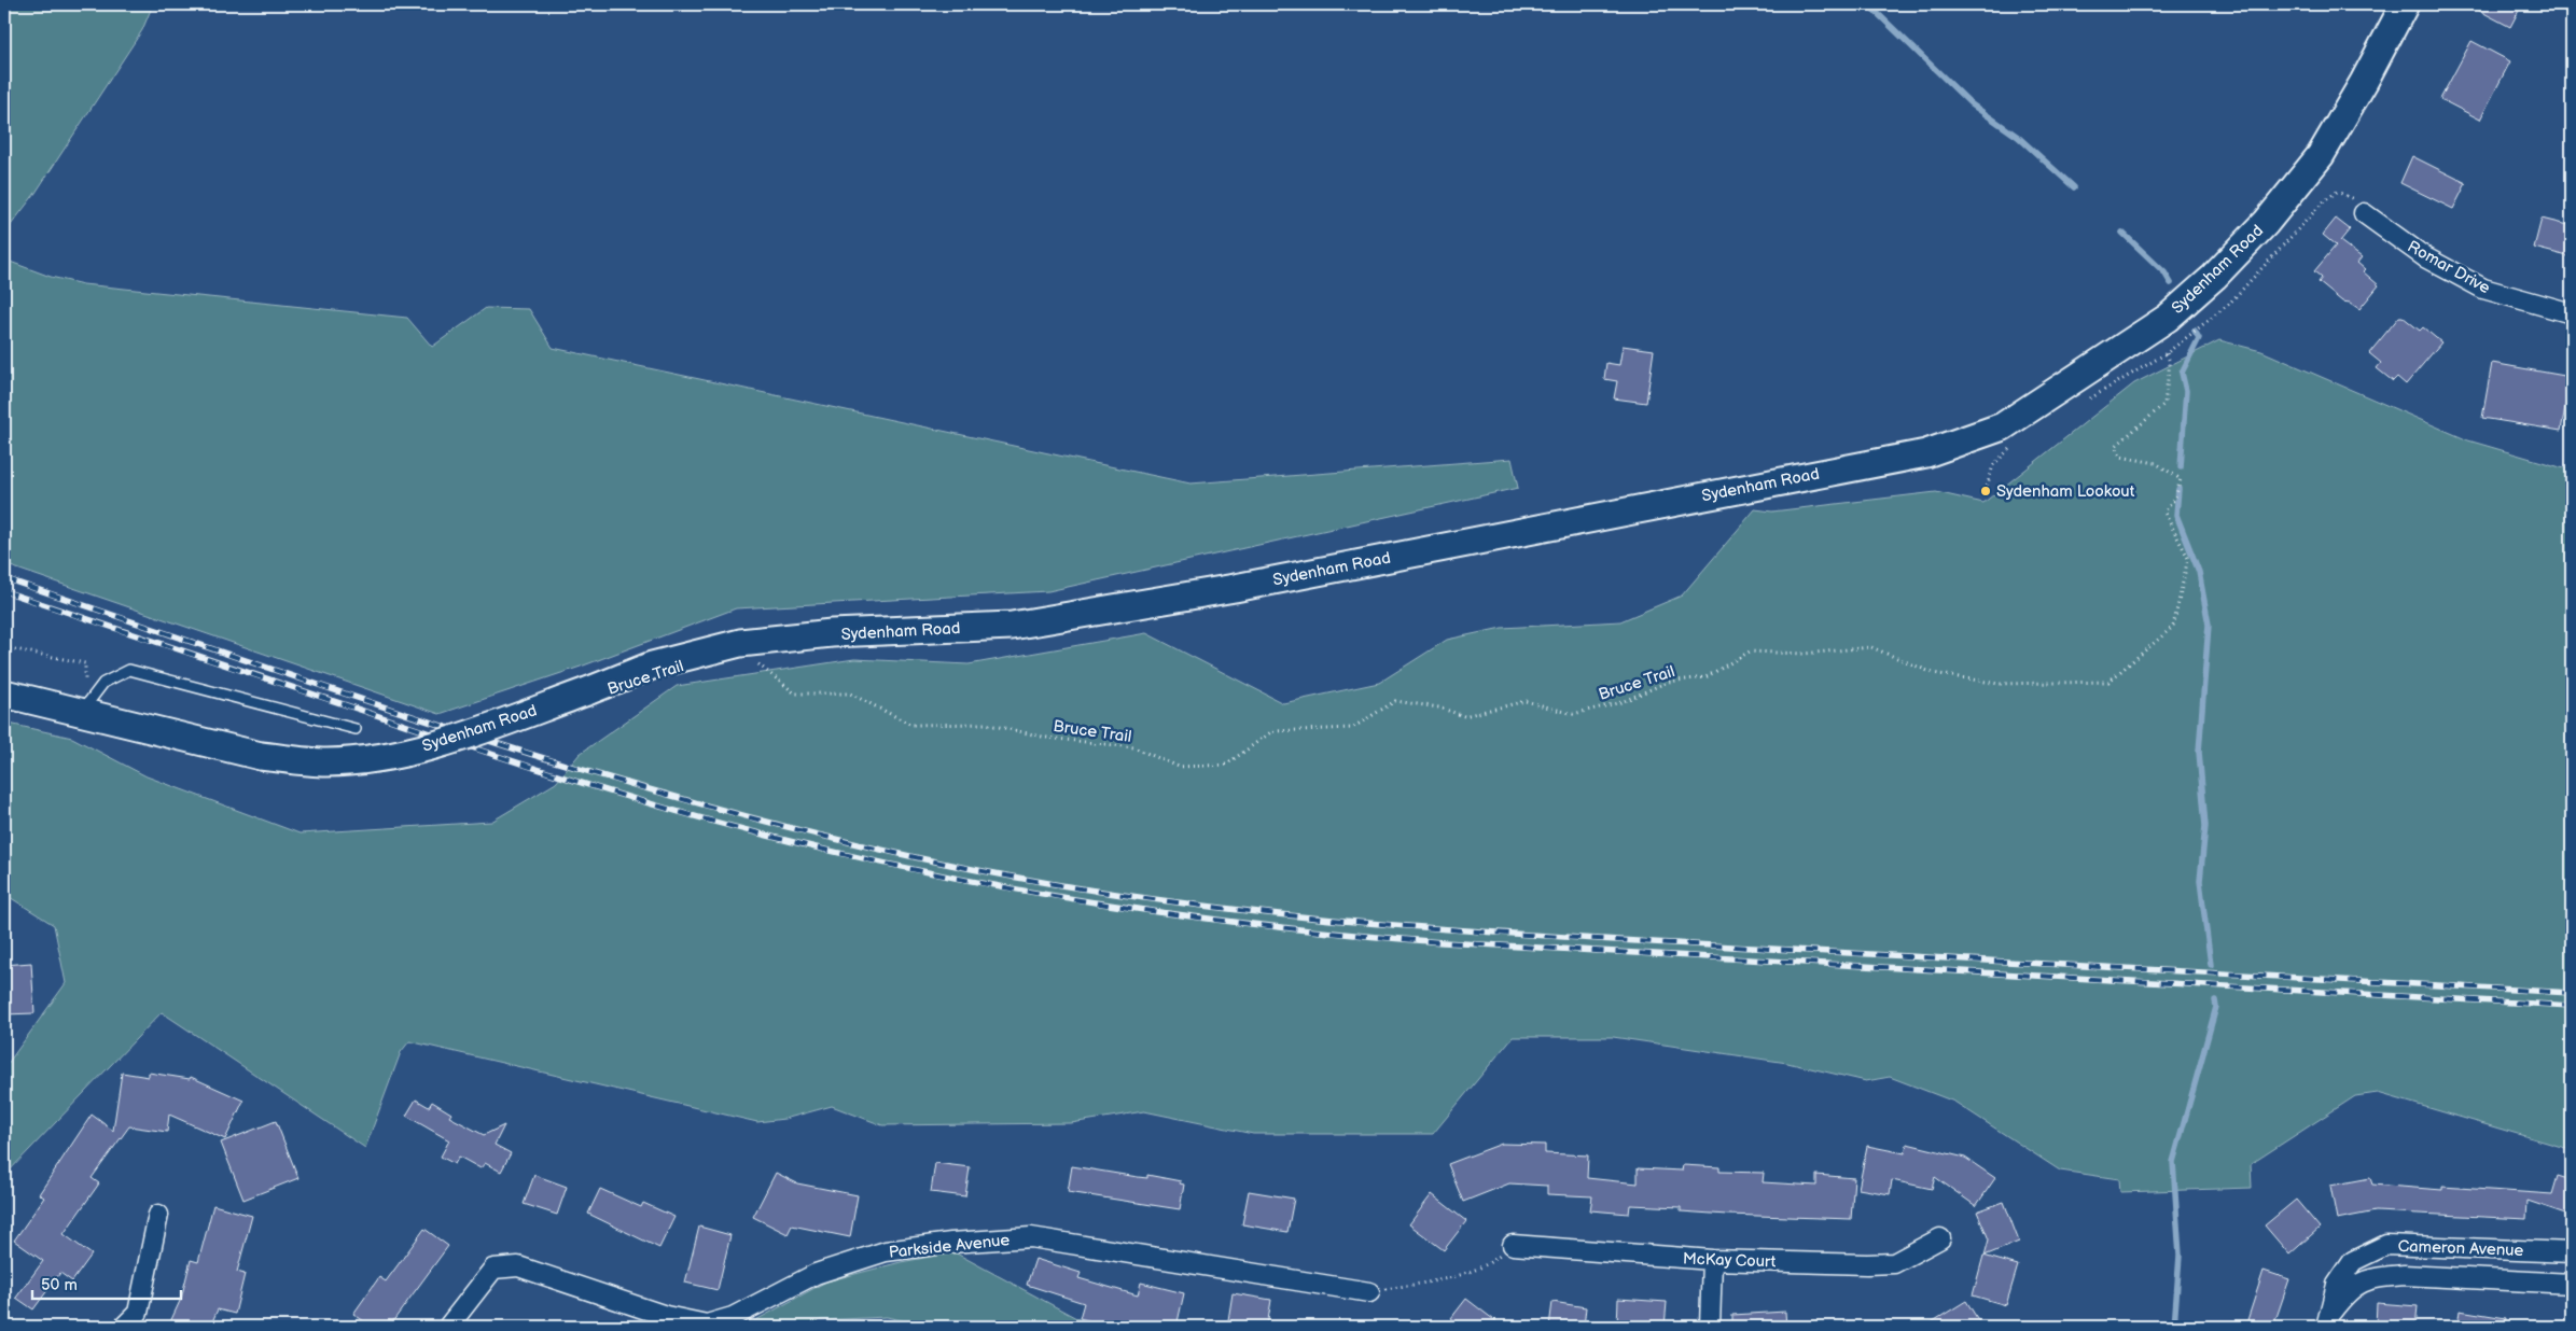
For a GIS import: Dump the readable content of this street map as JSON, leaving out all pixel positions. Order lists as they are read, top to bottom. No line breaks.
{"streets":{"main road":["Sydenham Road"],"street":["Romar Drive","Parkside Avenue","Cameron Avenue","McKay Court"],"path":["Bruce Trail"]},"places":["Sydenham Lookout"],"scale_bar":"50 m"}
